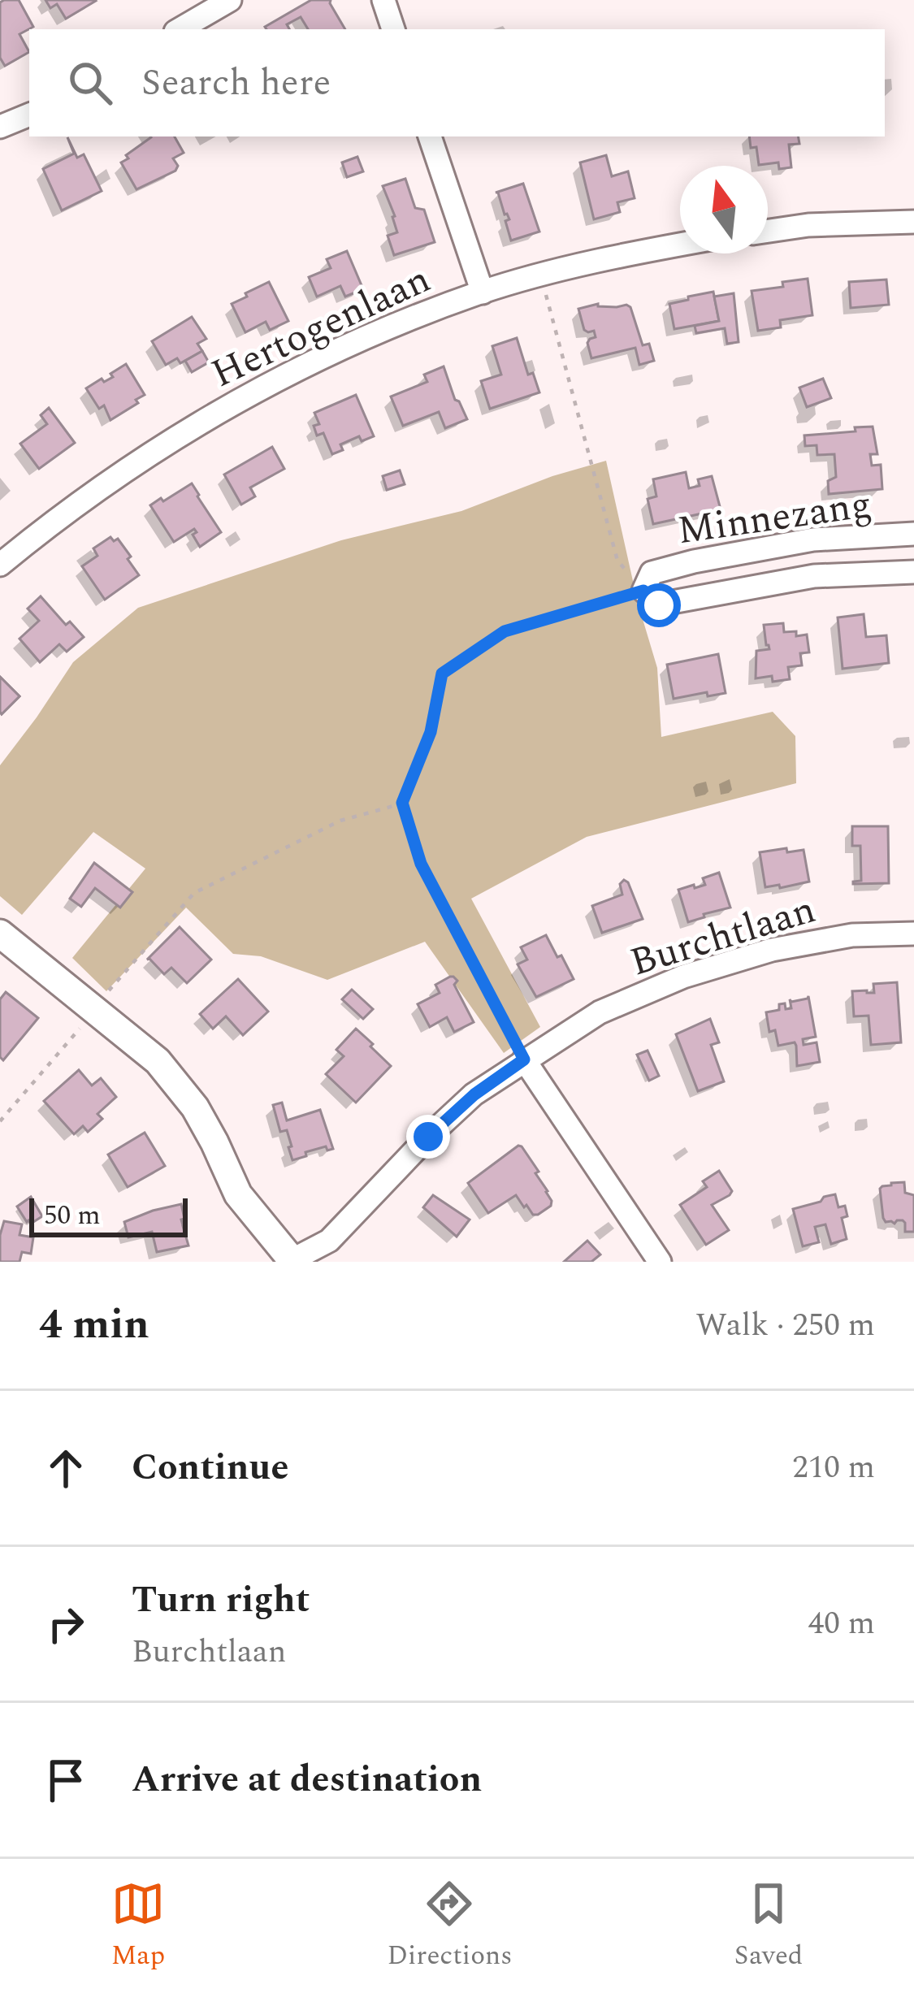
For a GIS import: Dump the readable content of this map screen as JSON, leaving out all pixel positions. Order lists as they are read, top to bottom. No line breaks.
{"streets":{"street":["Hertogenlaan","Minnezang","Burchtlaan"]},"scale_bar":"50 m","north":"top","page":{"search":"Search here","scale":"50 m","heading":["4 min","Walk · 250 m"],"list":[["Continue","210 m"],["Turn right","Burchtlaan","40 m"],"Arrive at destination"],"nav":["Map","Directions","Saved"]}}
